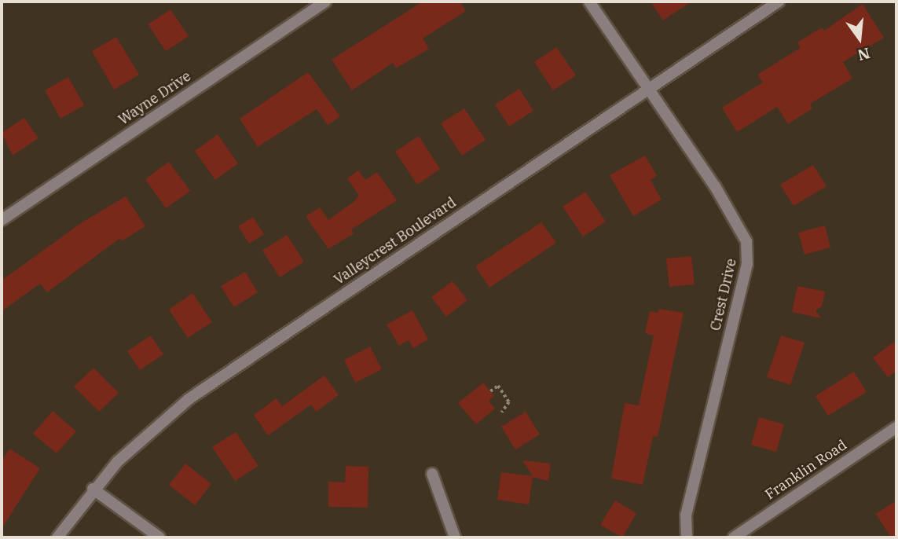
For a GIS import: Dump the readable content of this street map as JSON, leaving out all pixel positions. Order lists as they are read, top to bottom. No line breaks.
{"streets":{"street":["Wayne Drive","Valleycrest Boulevard","Crest Drive","Franklin Road"]},"crossings":[["Valleycrest Boulevard","Crest Drive"]],"north":"bottom"}
